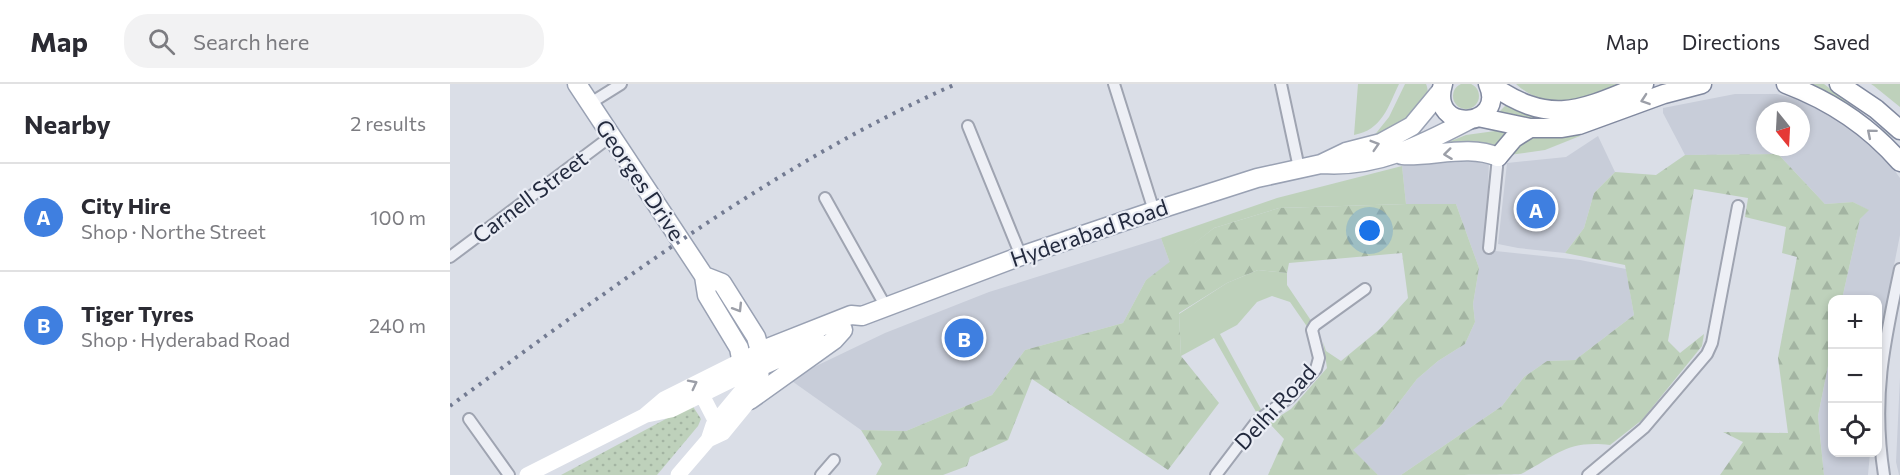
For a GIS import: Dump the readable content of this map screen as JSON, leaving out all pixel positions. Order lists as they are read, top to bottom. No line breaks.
{"streets":{"main road":["Georges Drive","Hyderabad Road"],"street":["Carnell Street","Delhi Road"]},"crossings":[["Georges Drive","Carnell Street"],["Georges Drive","Hyderabad Road"]],"north":"bottom","page":{"header":"Map","search":"Search here","nav":["Map","Directions","Saved"],"heading":["Nearby","2 results"],"list":[{"mark":"A","name":"City Hire","note":"Shop · Northe Street","value":"100 m"},{"mark":"B","name":"Tiger Tyres","note":"Shop · Hyderabad Road","value":"240 m"}],"pins":["A","B"],"map_buttons":["+","−"]}}
